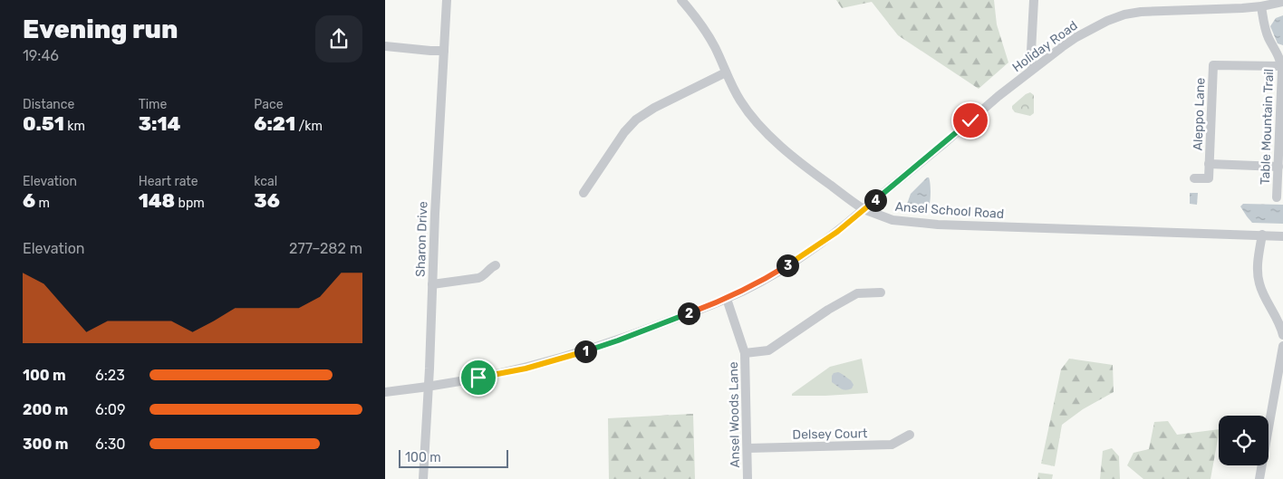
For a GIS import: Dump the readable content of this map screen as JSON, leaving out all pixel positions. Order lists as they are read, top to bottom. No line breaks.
{"streets":{"street":["Holiday Road","Aleppo Lane","Table Mountain Trail","Ansel School Road","Sharon Drive","Ansel Woods Lane","Delsey Court"]},"crossings":[["Holiday Road","Table Mountain Trail"],["Holiday Road","Ansel School Road"],["Aleppo Lane","Table Mountain Trail"],["Ansel Woods Lane","Delsey Court"]],"scale_bar":"100 m","page":{"heading":["Evening run","19:46"],"stats":[["Distance","0.51 km"],["Time","3:14"],["Pace","6:21 /km"],["Elevation","6 m"],["Heart rate","148 bpm"],["kcal","36"]],"pins":["4","3","2","1"],"chart":["Elevation","277–282 m"],"list":[{"name":"100 m","note":"6:23"},{"name":"200 m","note":"6:09"},{"name":"300 m","note":"6:30"}],"scale":"100 m"}}
